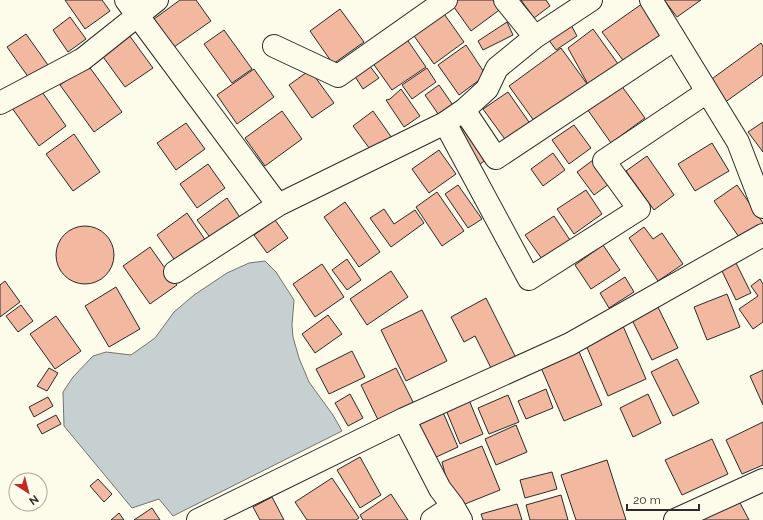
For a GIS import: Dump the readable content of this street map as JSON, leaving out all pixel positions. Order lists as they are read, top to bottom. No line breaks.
{"scale_bar":"20 m","north":"bottom right"}
